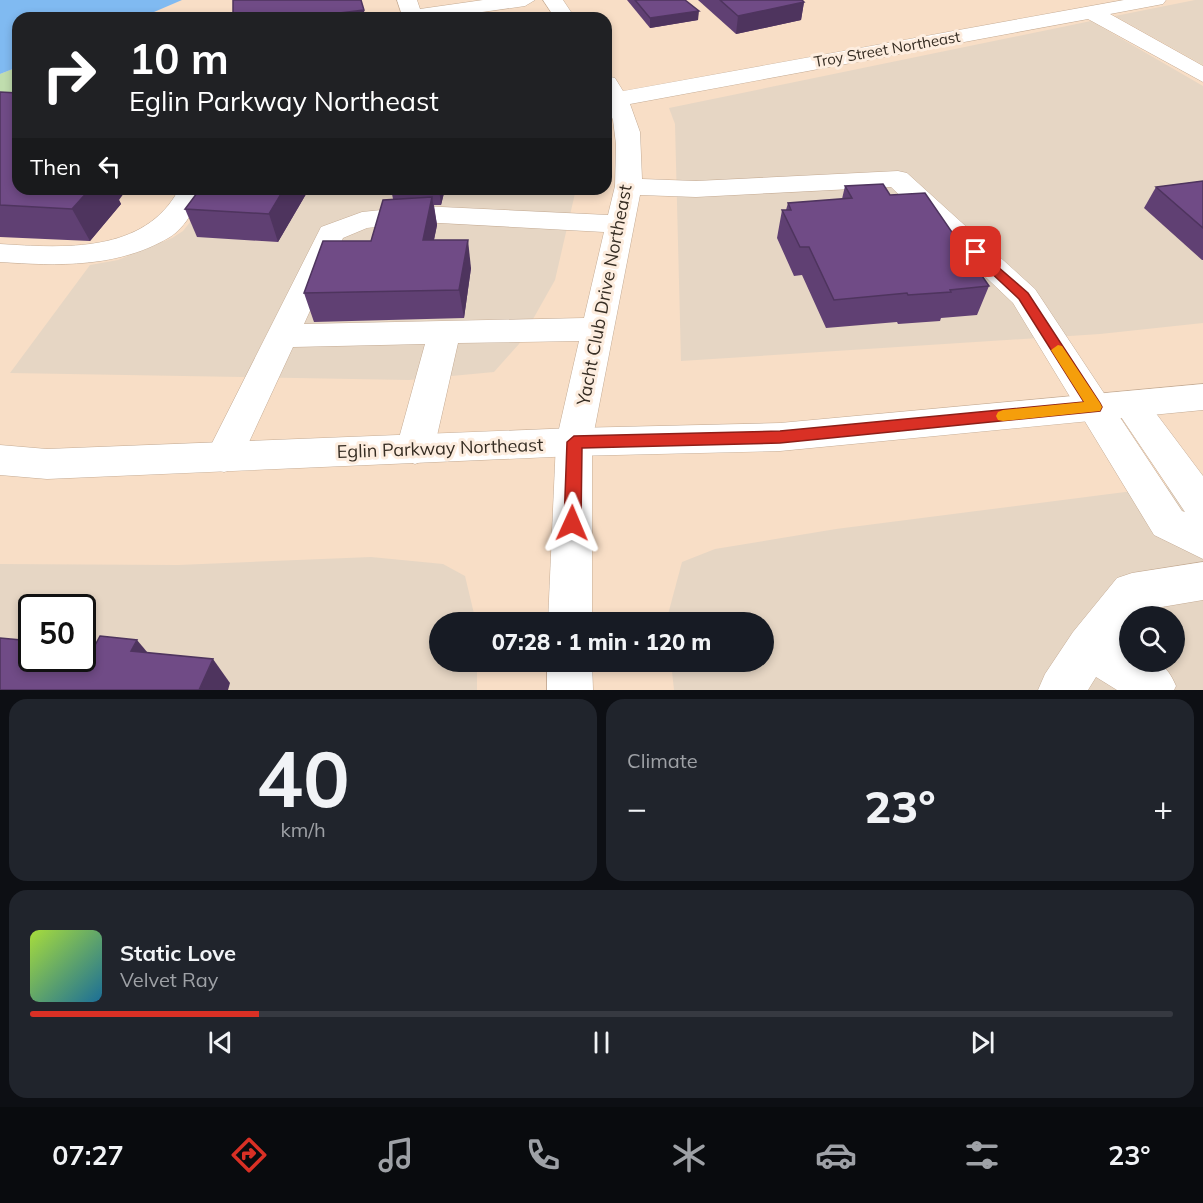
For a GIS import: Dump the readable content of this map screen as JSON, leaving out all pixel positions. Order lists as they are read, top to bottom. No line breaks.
{"streets":{"main road":["Troy Street Northeast","Yacht Club Drive Northeast","Eglin Parkway Northeast"]},"crossings":[["Troy Street Northeast","Yacht Club Drive Northeast"],["Yacht Club Drive Northeast","Eglin Parkway Northeast"]],"page":{"turn":["10 m","Eglin Parkway Northeast"],"then":"Then","limit":"50","trip":"07:28 · 1 min · 120 m","tile":[["40","km/h"],"Climate"],"heat":["−","23°","+"],"song":["Static Love","Velvet Ray"],"tabs":["07:27","23°"]}}
